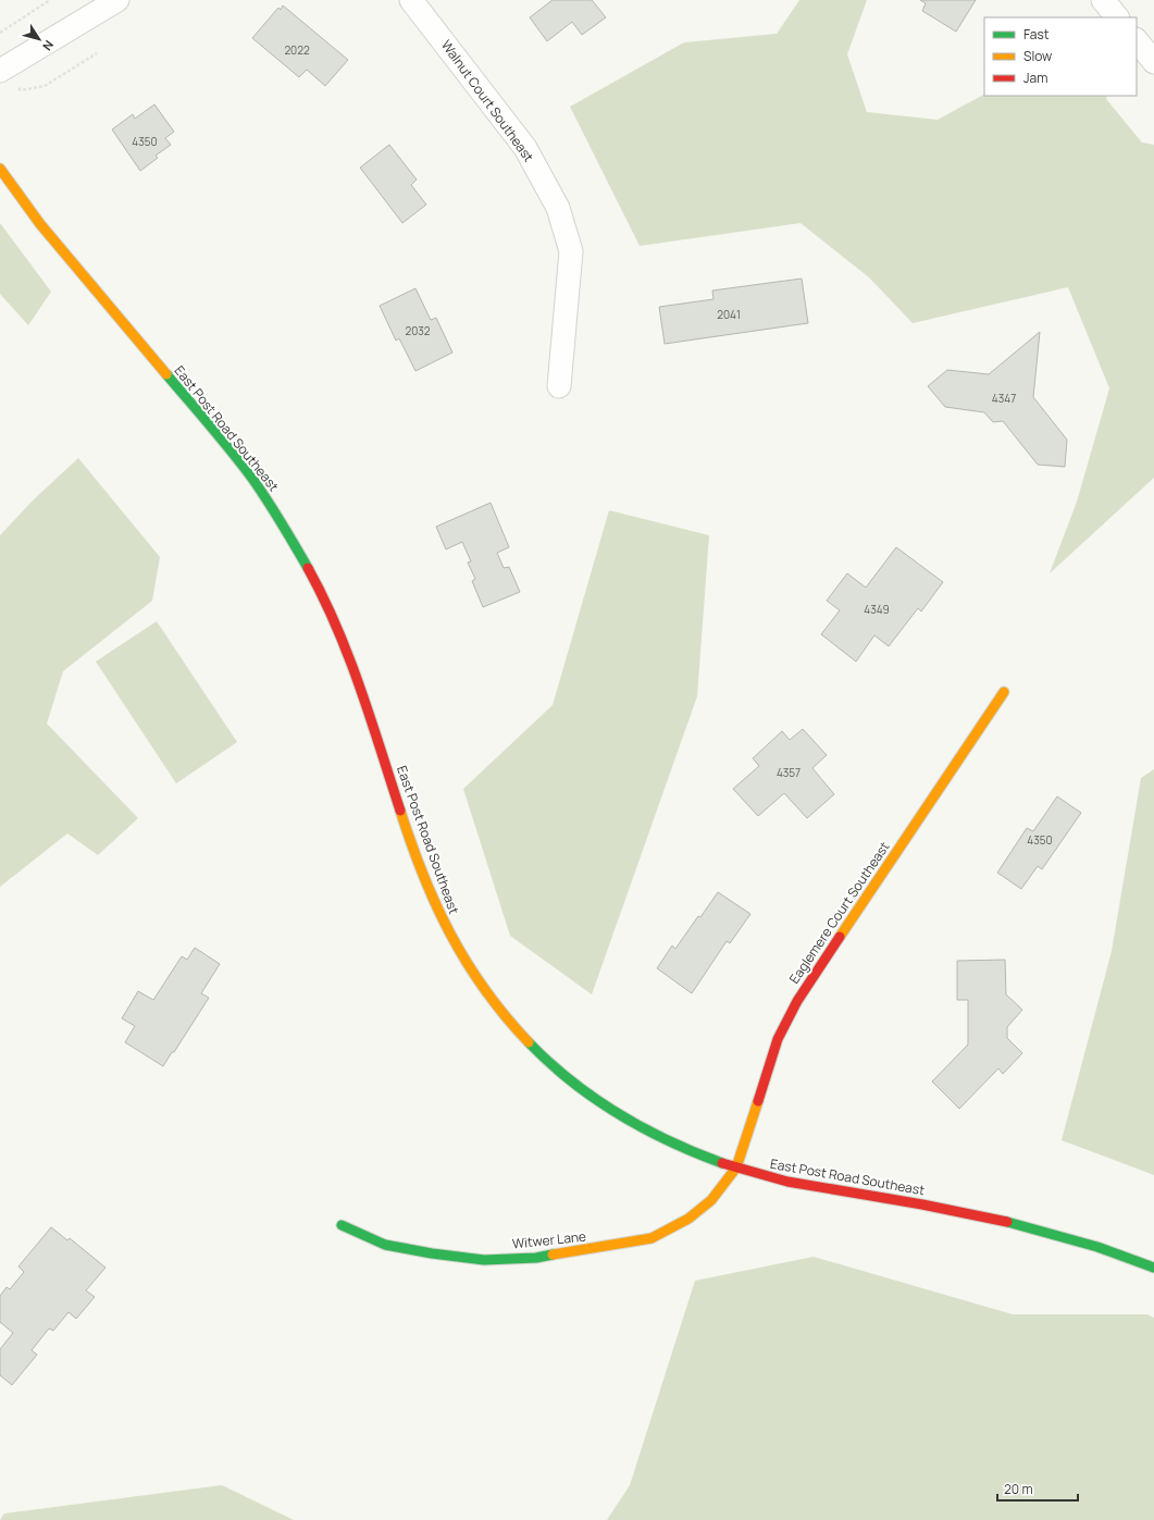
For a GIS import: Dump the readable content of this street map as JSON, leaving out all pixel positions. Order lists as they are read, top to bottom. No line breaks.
{"streets":{"main road":["East Post Road Southeast","Eaglemere Court Southeast","Witwer Lane"],"street":["Walnut Court Southeast"]},"crossings":[["East Post Road Southeast","Eaglemere Court Southeast"],["East Post Road Southeast","Witwer Lane"],["Eaglemere Court Southeast","Witwer Lane"]],"house_numbers":["2022","4350","2041","2032","4347","4349","4357","4350"],"legend":["Fast","Slow","Jam"],"scale_bar":"20 m","north":"bottom right"}
